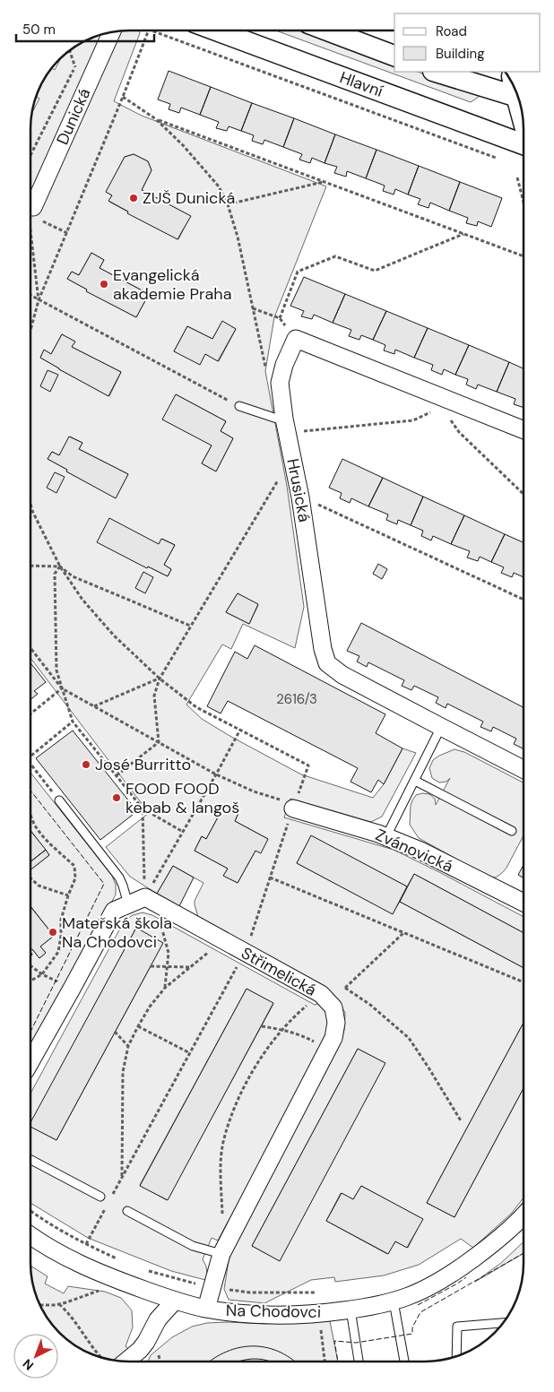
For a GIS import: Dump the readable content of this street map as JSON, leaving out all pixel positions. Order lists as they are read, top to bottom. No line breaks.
{"streets":{"street":["Hlavní","Dunická","Hrusická","Zvánovická","Střimelická","Na Chodovci"]},"crossings":[["Střimelická","Na Chodovci"]],"places":["ZUŠ Dunická","Evangelická akademie Praha","José Burritto","FOOD FOOD kebab & langoš","Mateřská škola Na Chodovci"],"house_numbers":["2616/3"],"legend":["Road","Building"],"scale_bar":"50 m","north":"bottom left"}
